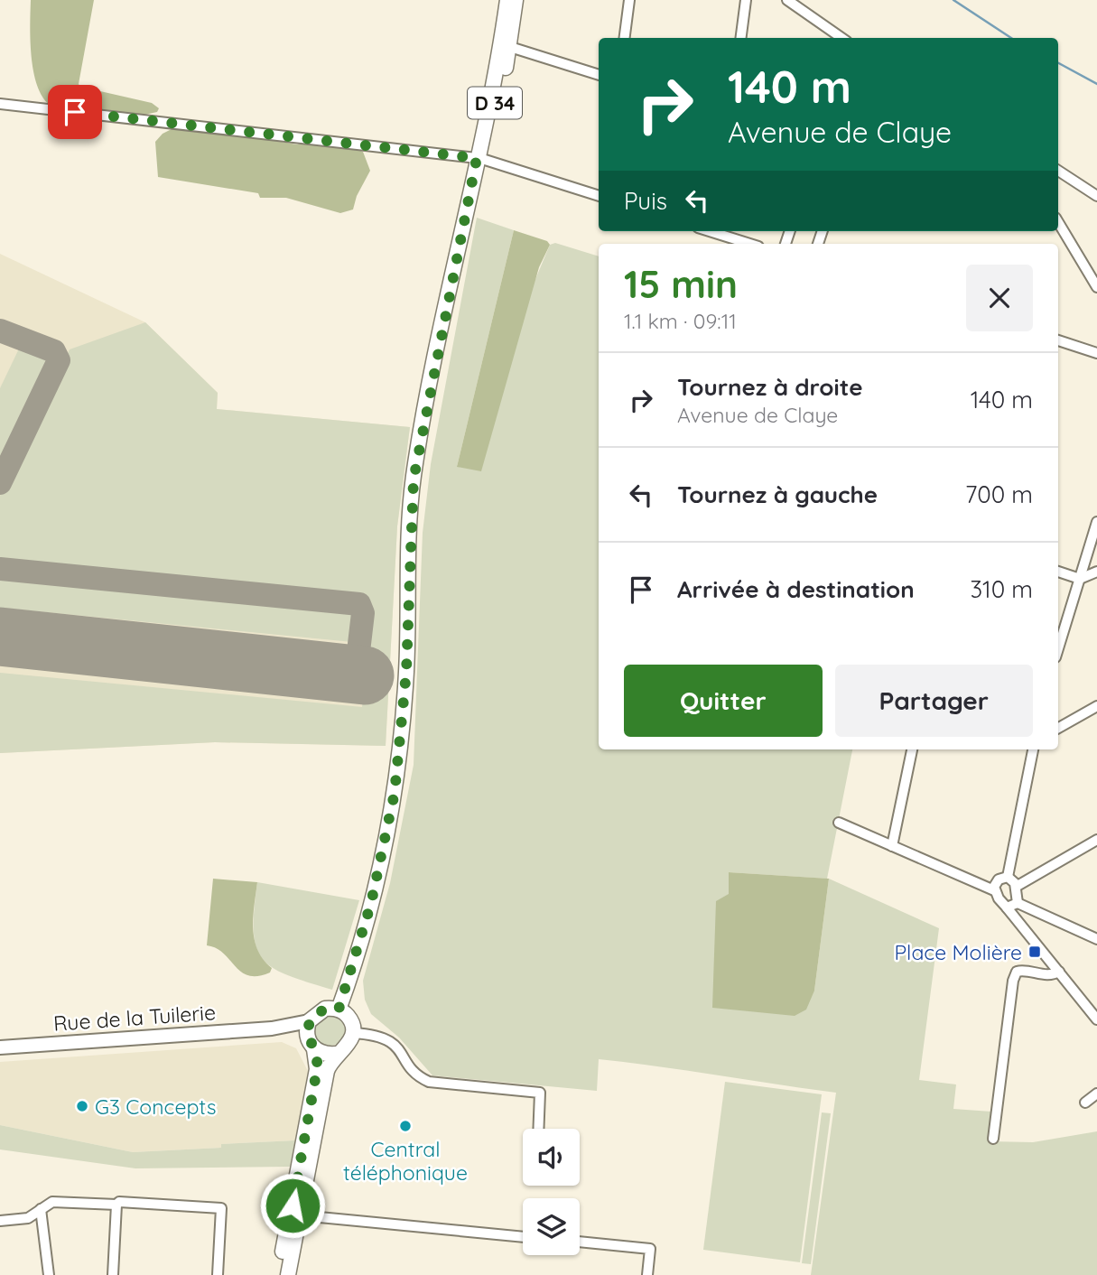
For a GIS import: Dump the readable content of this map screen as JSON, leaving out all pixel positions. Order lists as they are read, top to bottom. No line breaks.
{"streets":{"main road":["D 34"],"street":["Rue de la Tuilerie"]},"crossings":[["D 34","Rue de la Tuilerie"]],"places":{"transit":["Place Molière"],"other":["G3 Concepts","Central téléphonique"]},"page":{"turn":["140 m","Avenue de Claye"],"then":"Puis","heading":["15 min","1.1 km · 09:11"],"list":[{"name":"Tournez à droite","note":"Avenue de Claye","value":"140 m"},{"name":"Tournez à gauche","value":"700 m"},{"name":"Arrivée à destination","value":"310 m"}],"buttons":["Quitter","Partager"]}}
